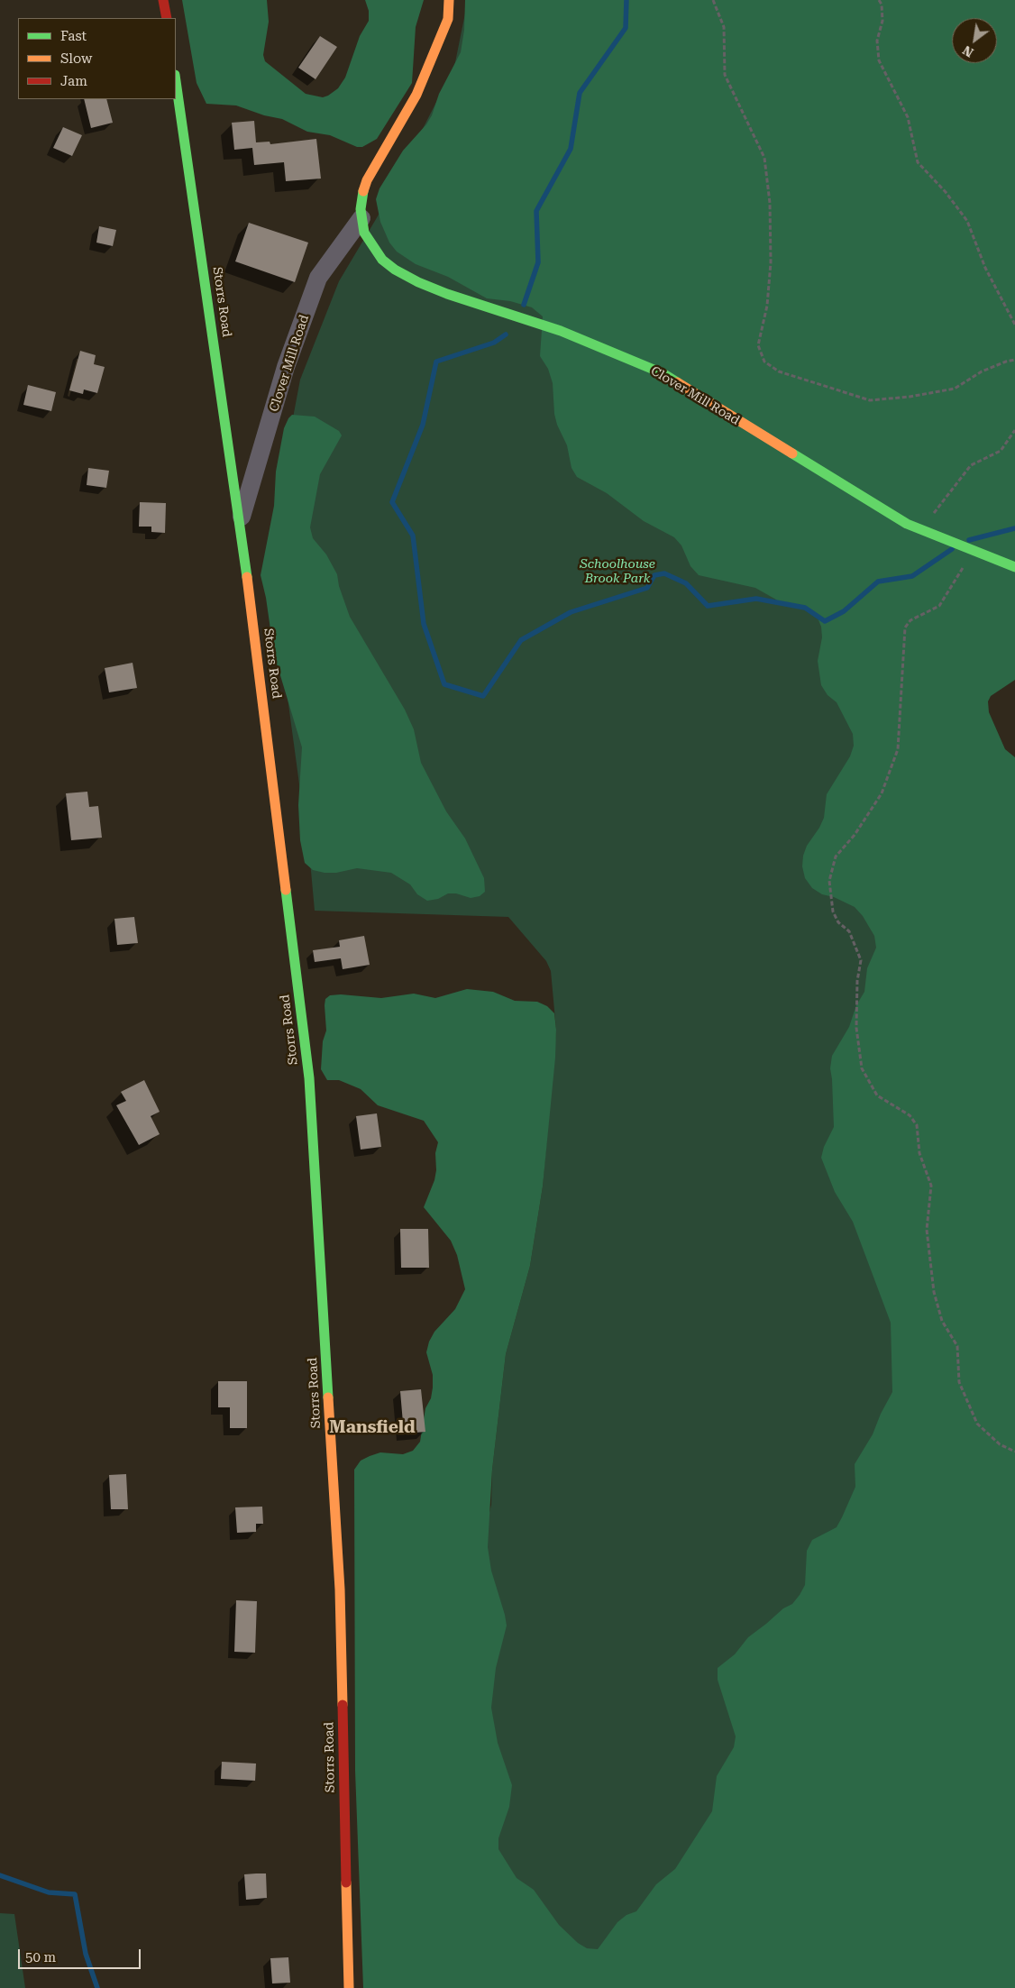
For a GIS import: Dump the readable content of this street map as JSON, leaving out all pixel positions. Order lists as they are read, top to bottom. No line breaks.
{"streets":{"main road":["Storrs Road","Clover Mill Road"]},"crossings":[["Storrs Road","Clover Mill Road"]],"districts":["Mansfield"],"parks":["Schoolhouse Brook Park"],"legend":["Fast","Slow","Jam"],"scale_bar":"50 m","north":"bottom left"}
